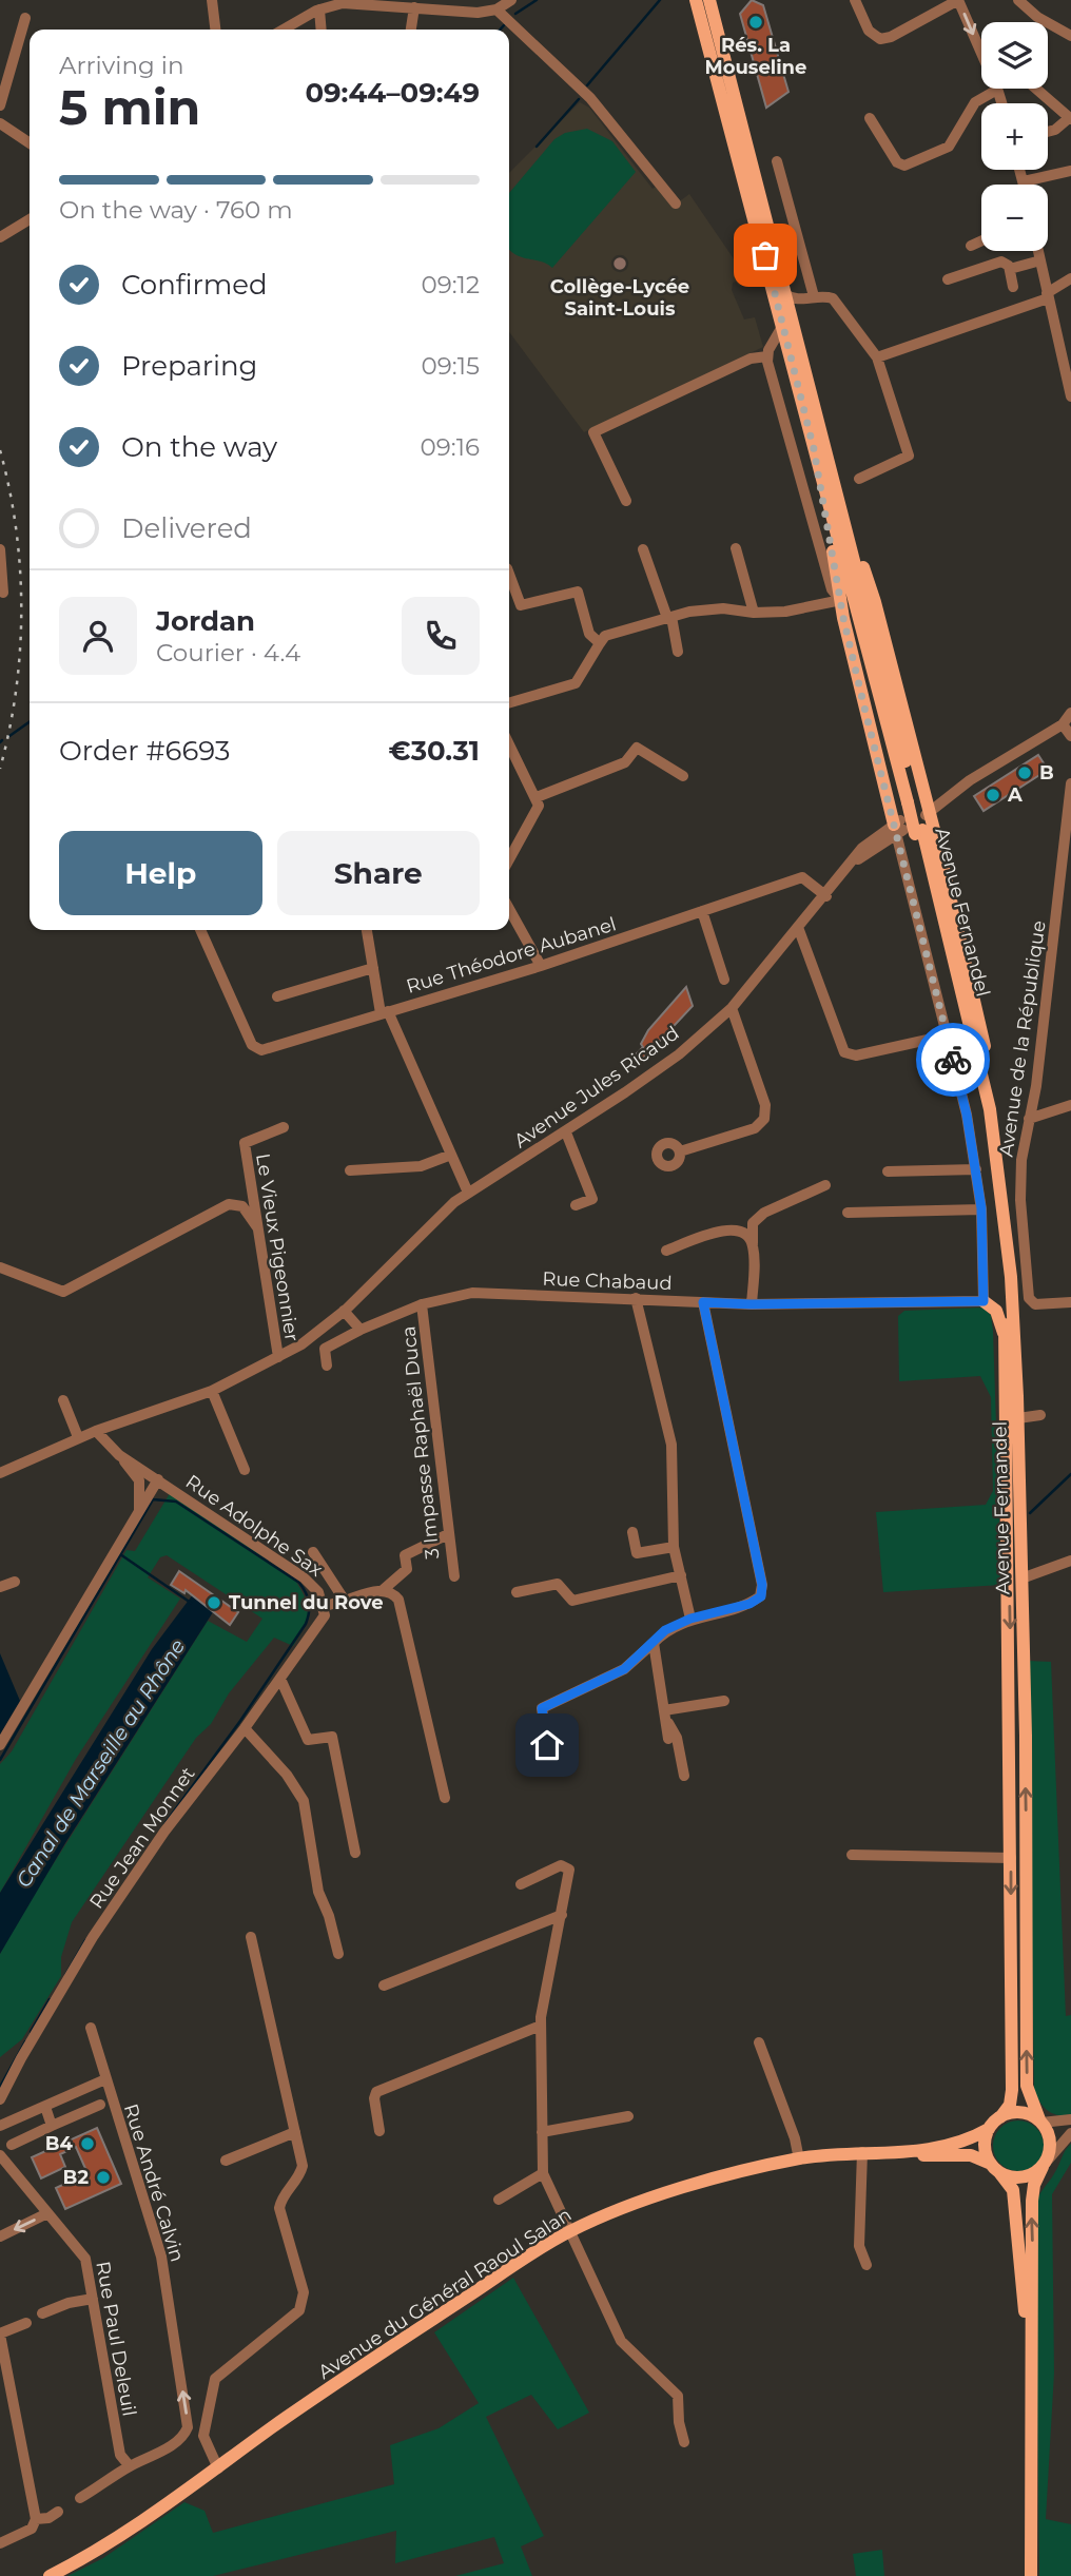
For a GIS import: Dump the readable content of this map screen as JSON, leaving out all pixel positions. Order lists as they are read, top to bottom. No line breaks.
{"streets":{"main road":["Avenue Fernandel","Avenue du Général Raoul Salan"],"street":["Rue Théodore Aubanel","Avenue de la République","Avenue Jules Ricaud","Le Vieux Pigeonnier","Rue Chabaud","3 Impasse Raphaël Duca","Rue Adolphe Sax","Rue Jean Monnet","Rue André Calvin","Rue Paul Deleuil"]},"crossings":[["Avenue Fernandel","Avenue Jules Ricaud"],["Avenue Fernandel","Avenue du Général Raoul Salan"],["Rue Théodore Aubanel","Avenue Jules Ricaud"],["Avenue Jules Ricaud","Le Vieux Pigeonnier"],["Avenue Jules Ricaud","Rue Adolphe Sax"],["Rue Chabaud","3 Impasse Raphaël Duca"],["Rue Adolphe Sax","Rue Jean Monnet"],["Rue André Calvin","Rue Paul Deleuil"]],"one_way":["Rue André Calvin"],"water":["Canal de Marseille au Rhône"],"places":["Rés. La Mouseline","Collège-Lycée Saint-Louis","B","A","Tunnel du Rove","B4","B2"],"page":{"map_buttons":["+","−"],"heading":["5 min","Arriving in","09:44–09:49"],"panel":["Jordan","Courier · 4.4","Order #6693","€30.31"],"bar":"On the way · 760 m","list":[["Confirmed","09:12"],["Preparing","09:15"],["On the way","09:16"],"Delivered"],"buttons":["Help","Share"]}}
